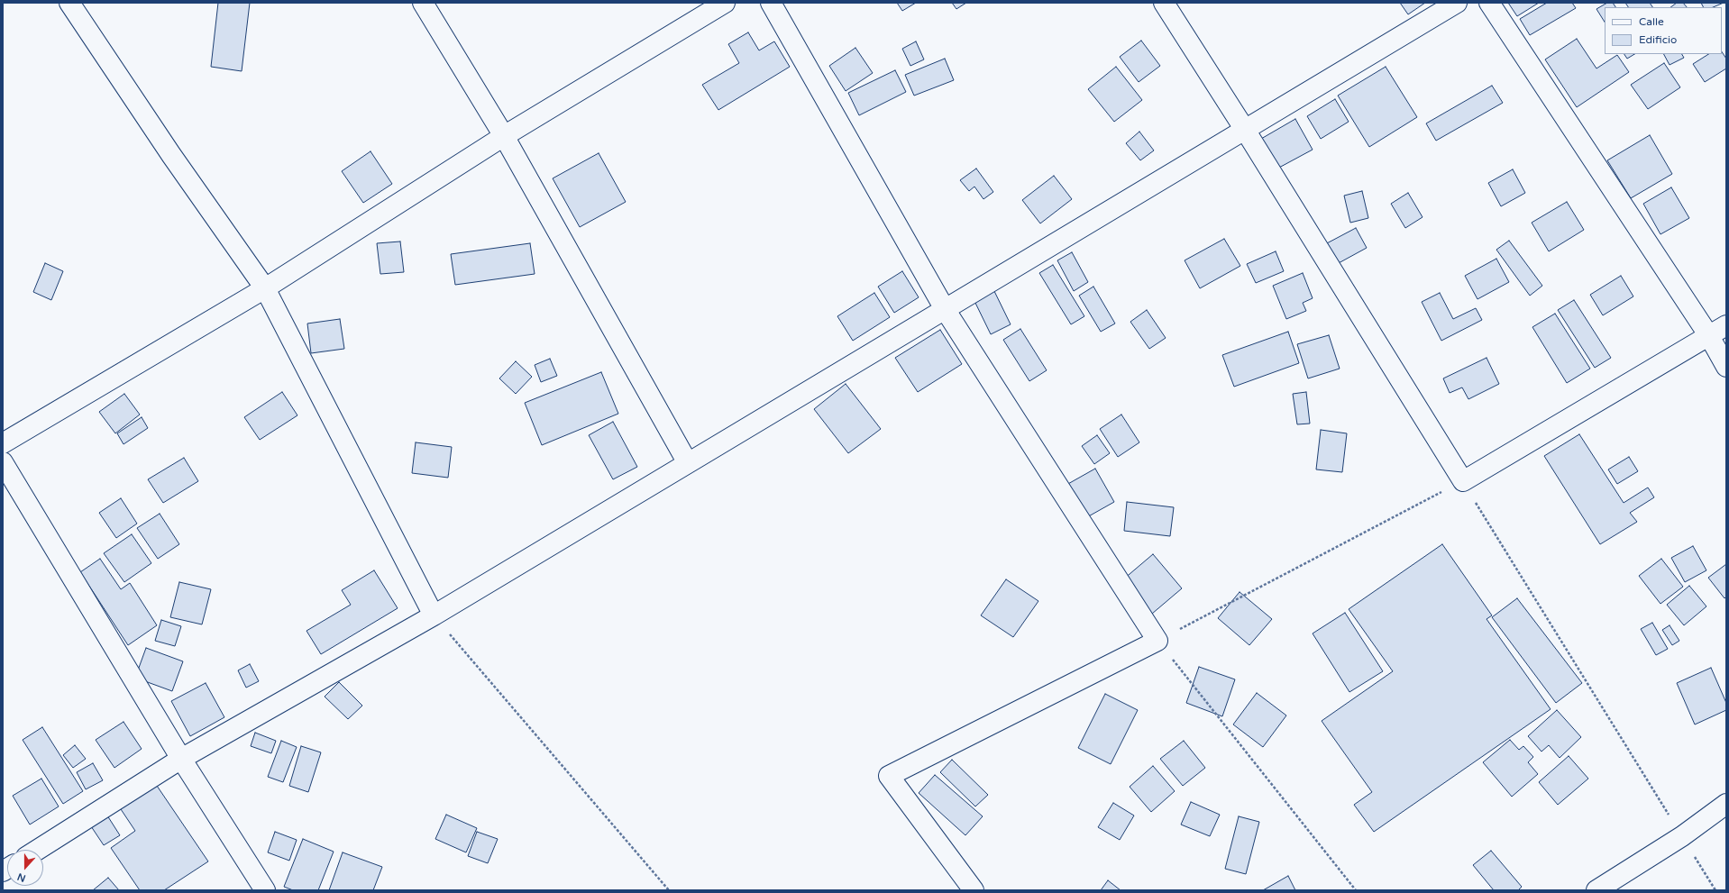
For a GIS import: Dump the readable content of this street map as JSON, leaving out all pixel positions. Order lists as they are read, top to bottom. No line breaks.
{"legend":["Calle","Edificio"],"north":"bottom"}
